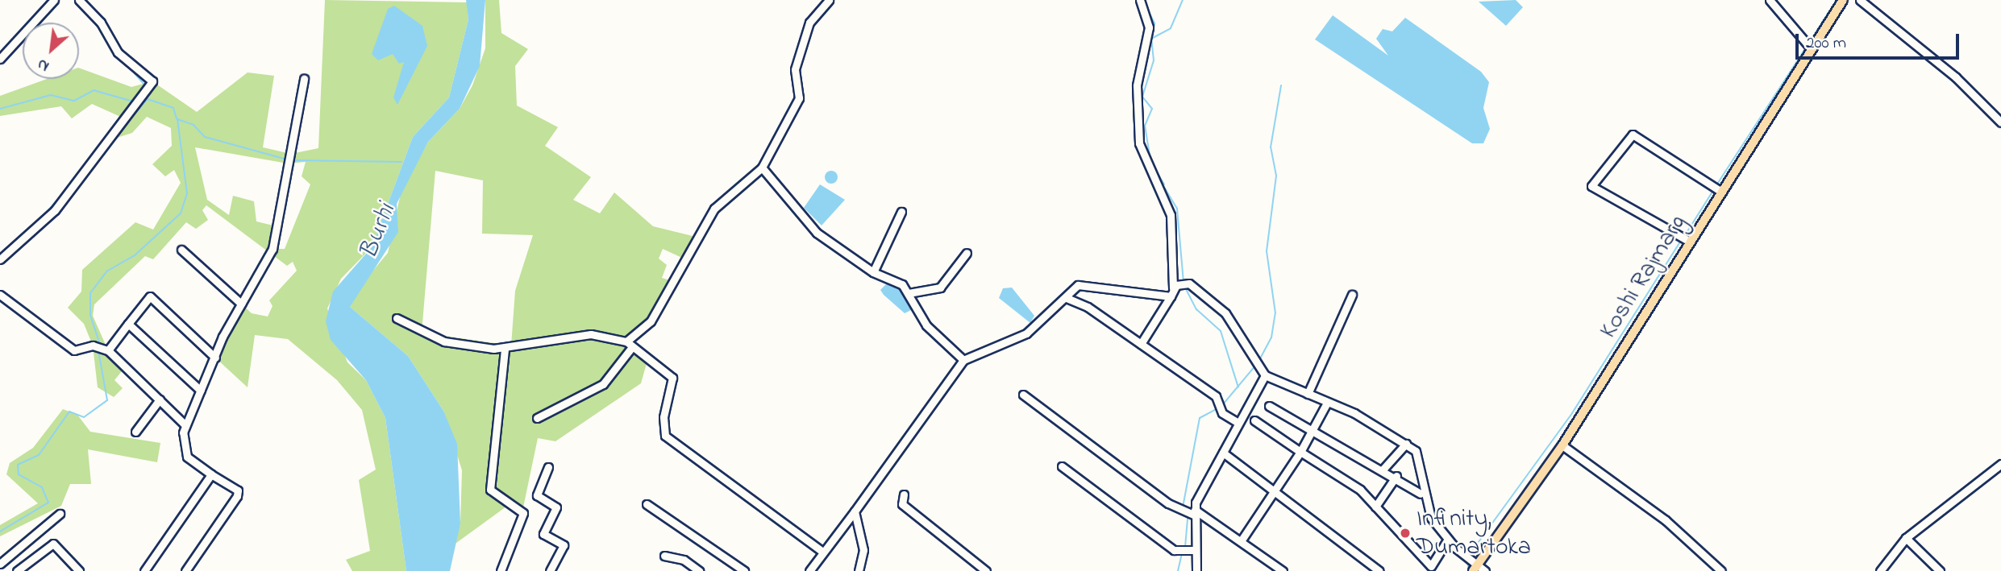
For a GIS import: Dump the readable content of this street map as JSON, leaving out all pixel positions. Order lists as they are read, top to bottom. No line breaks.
{"streets":{"main road":["Koshi Rajmarg"]},"water":["Burhi"],"places":["Infinity, Dumartoka"],"scale_bar":"200 m","north":"bottom left"}
